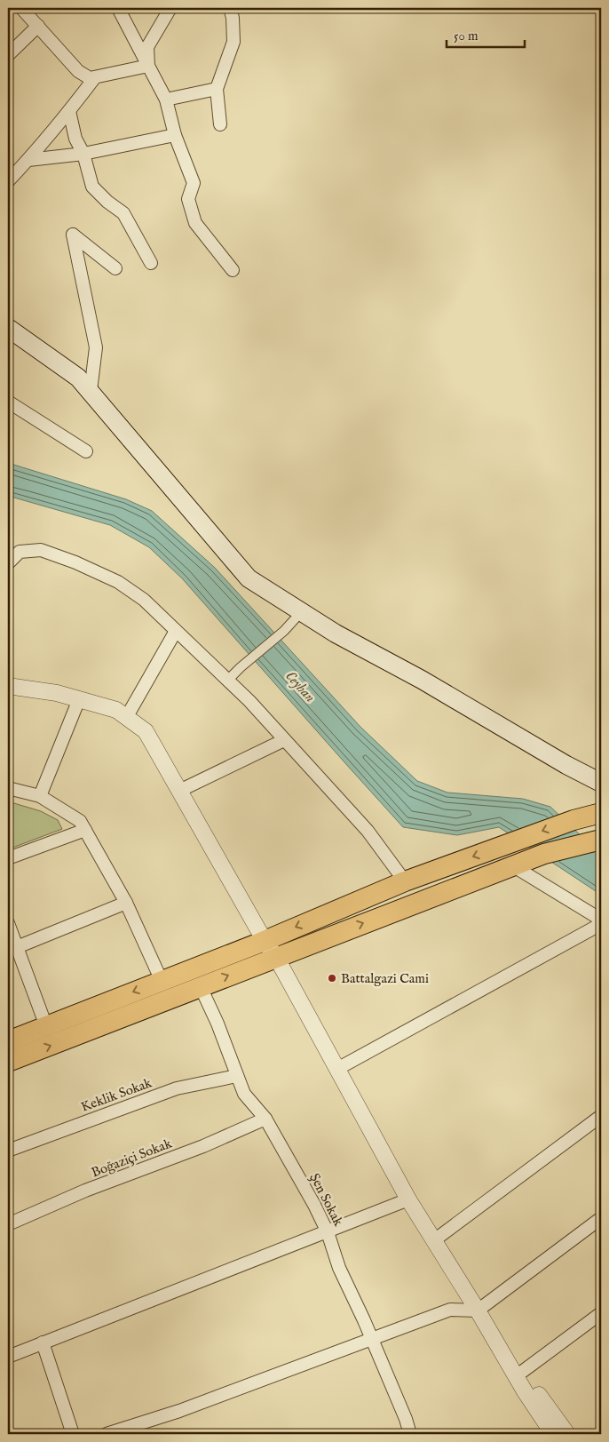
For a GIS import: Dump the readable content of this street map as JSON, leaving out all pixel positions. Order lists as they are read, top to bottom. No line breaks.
{"streets":{"street":["Keklik Sokak","Boğaziçi Sokak","Şen Sokak"]},"crossings":[["Keklik Sokak","Şen Sokak"],["Boğaziçi Sokak","Şen Sokak"]],"water":["Ceyhan"],"places":["Battalgazi Cami"],"scale_bar":"50 m"}
